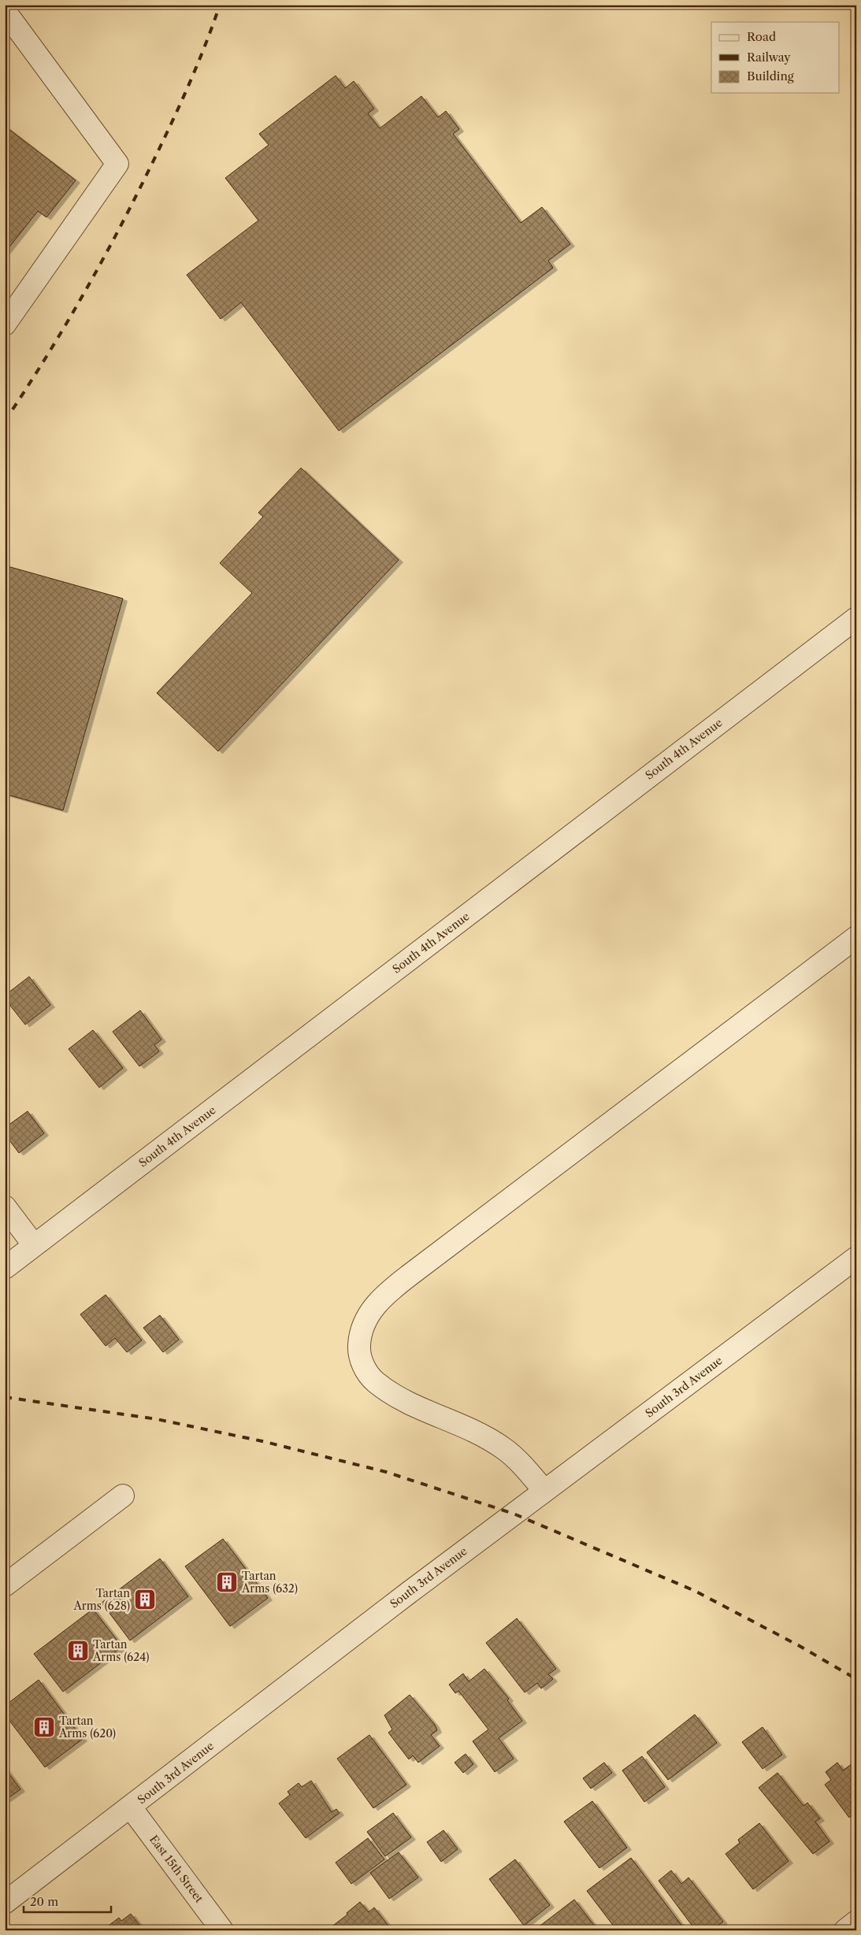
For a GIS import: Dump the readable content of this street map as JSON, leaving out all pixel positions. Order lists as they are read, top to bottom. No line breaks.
{"streets":{"street":["South 4th Avenue","South 3rd Avenue","East 15th Street"]},"crossings":[["South 3rd Avenue","East 15th Street"]],"places":{"building":["Tartan Arms (632)","Tartan Arms (628)","Tartan Arms (624)","Tartan Arms (620)"]},"legend":["Road","Railway","Building"],"scale_bar":"20 m"}
